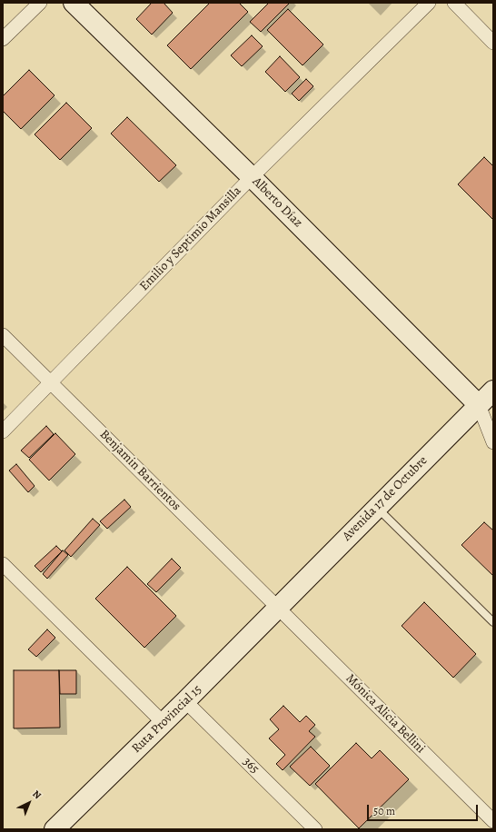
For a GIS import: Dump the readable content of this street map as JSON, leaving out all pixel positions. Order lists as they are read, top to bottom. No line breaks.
{"streets":{"main road":["Alberto Díaz","Avenida 17 de Octubre","Ruta Provincial 15"],"street":["Emilio y Septimio Mansilla","Benjamin Barrientos","Mónica Alicia Bellini","365"]},"crossings":[["Alberto Díaz","Emilio y Septimio Mansilla"],["Alberto Díaz","Avenida 17 de Octubre"],["Emilio y Septimio Mansilla","Benjamin Barrientos"],["Benjamin Barrientos","Avenida 17 de Octubre"],["Benjamin Barrientos","Mónica Alicia Bellini"],["Benjamin Barrientos","Ruta Provincial 15"],["Avenida 17 de Octubre","Mónica Alicia Bellini"],["Avenida 17 de Octubre","Ruta Provincial 15"],["Mónica Alicia Bellini","Ruta Provincial 15"],["Ruta Provincial 15","365"]],"scale_bar":"50 m","north":"top right"}
